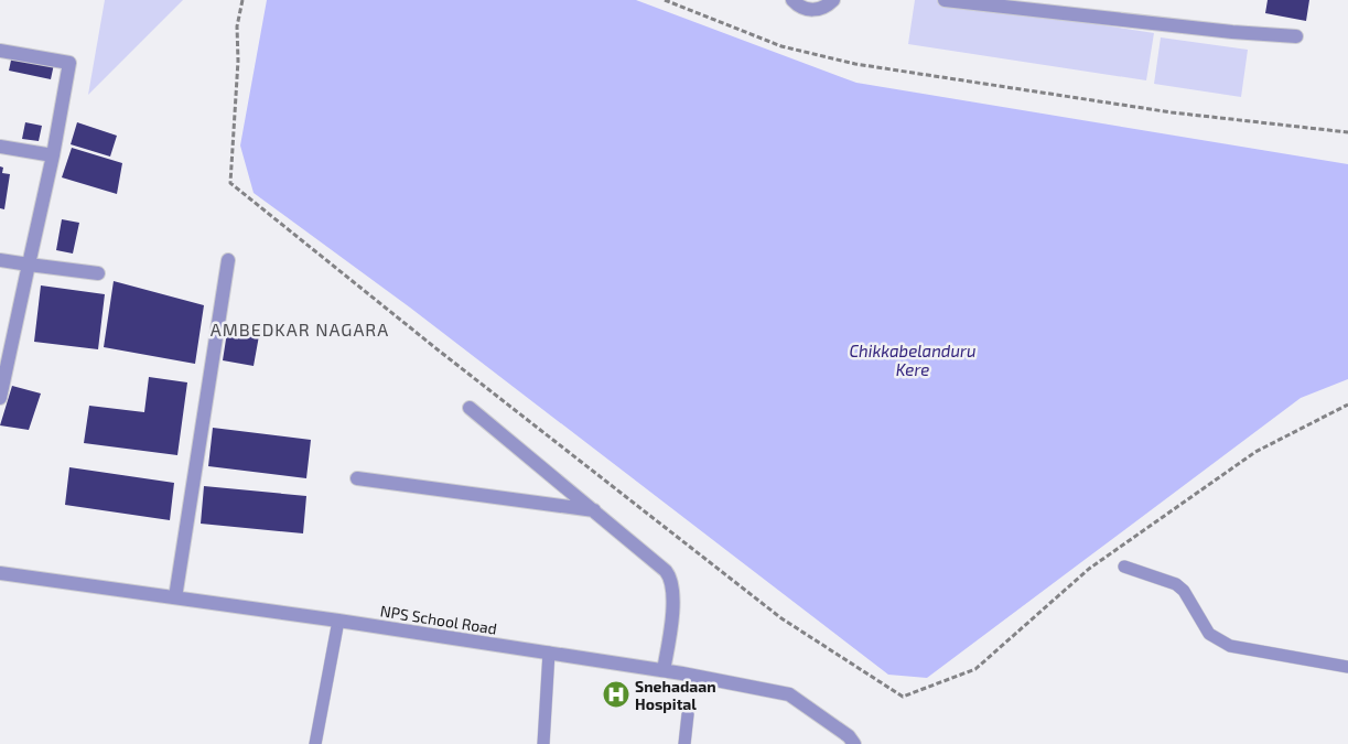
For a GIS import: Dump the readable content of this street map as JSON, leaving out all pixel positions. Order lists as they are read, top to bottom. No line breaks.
{"streets":{"street":["NPS School Road"]},"districts":["AMBEDKAR NAGARA"],"water":["Chikkabelanduru Kere"],"places":{"hospital":["Snehadaan Hospital"]}}
